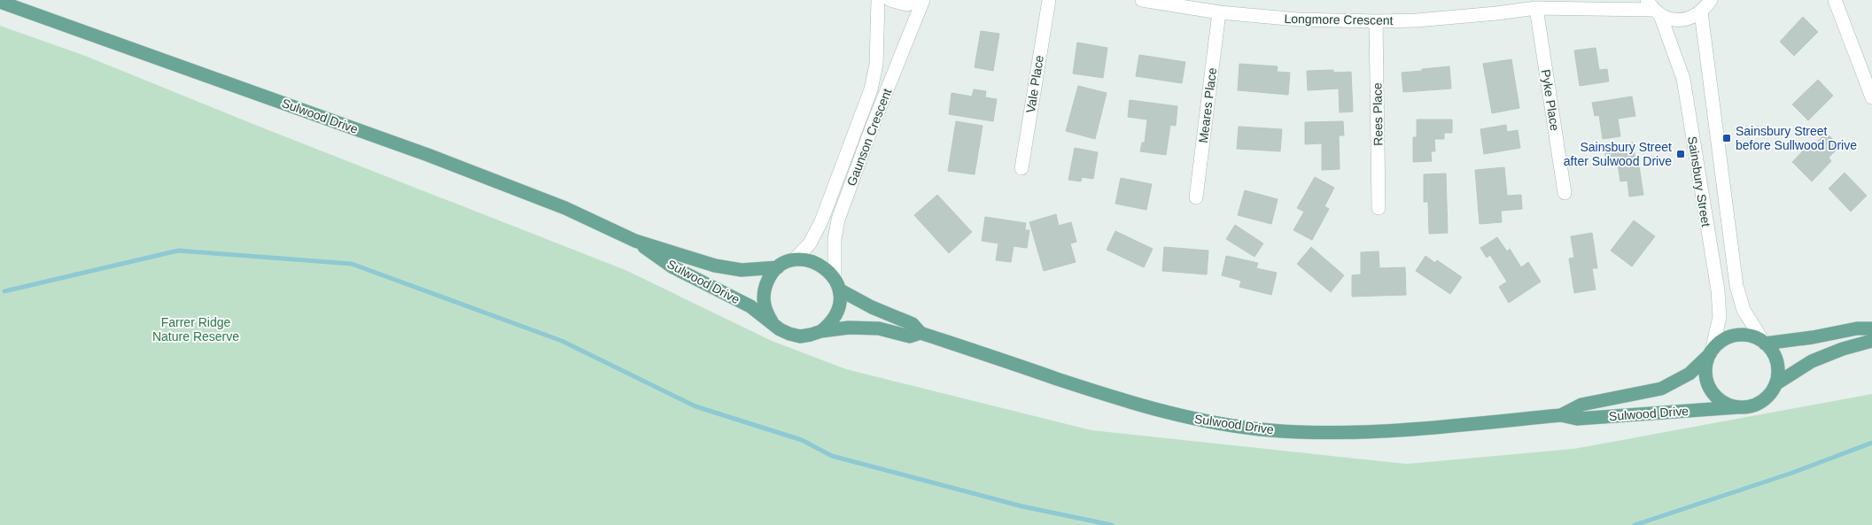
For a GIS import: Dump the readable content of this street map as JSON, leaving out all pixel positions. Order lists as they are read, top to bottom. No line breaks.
{"streets":{"main road":["Sulwood Drive"],"street":["Longmore Crescent","Vale Place","Pyke Place","Meares Place","Rees Place","Gaunson Crescent","Sainsbury Street"]},"crossings":[["Longmore Crescent","Pyke Place"],["Longmore Crescent","Meares Place"],["Longmore Crescent","Rees Place"],["Longmore Crescent","Sainsbury Street"],["Sulwood Drive","Gaunson Crescent"],["Sulwood Drive","Sainsbury Street"]],"parks":["Farrer Ridge Nature Reserve"],"places":{"transit":["Sainsbury Street before Sullwood Drive","Sainsbury Street after Sulwood Drive"]}}
